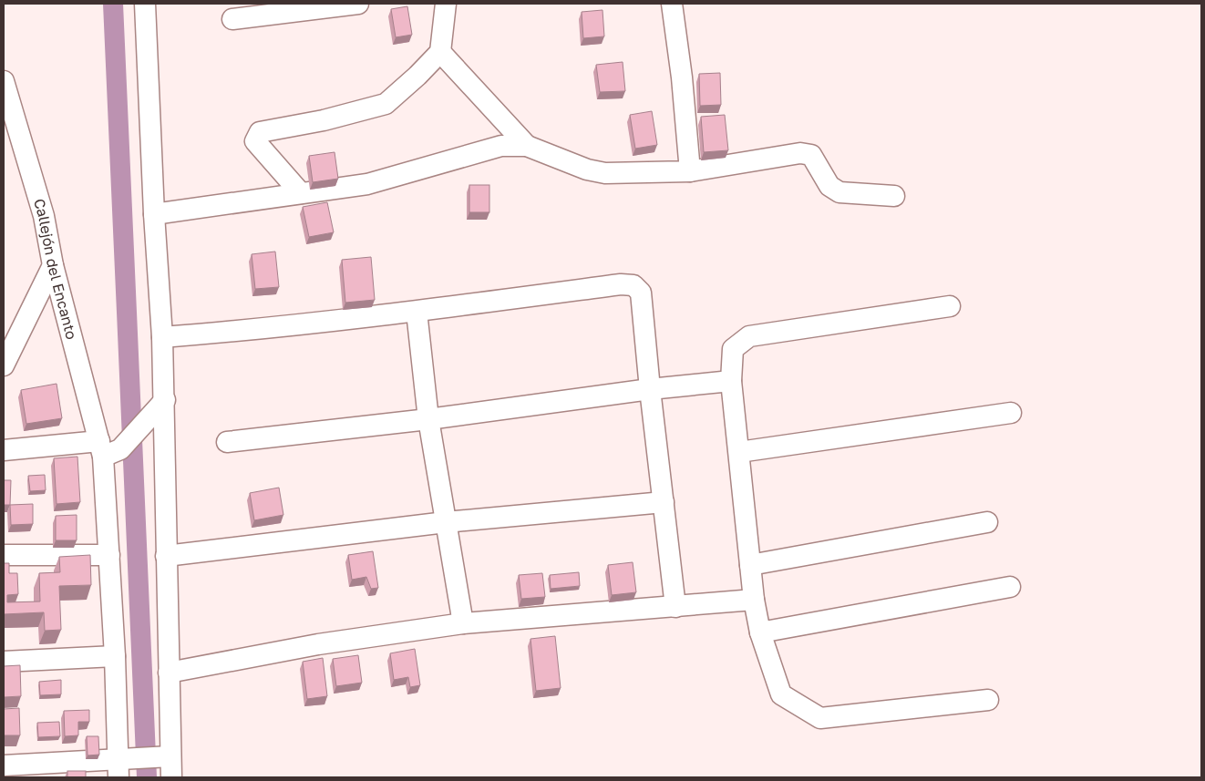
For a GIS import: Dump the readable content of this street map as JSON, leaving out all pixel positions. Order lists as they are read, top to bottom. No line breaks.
{"streets":{"street":["Callejón del Encanto"]}}
